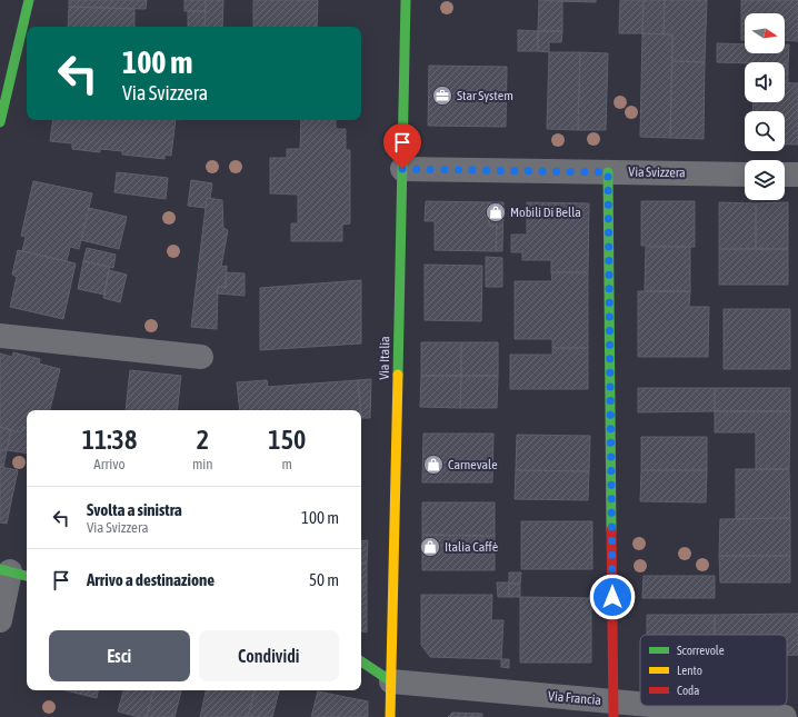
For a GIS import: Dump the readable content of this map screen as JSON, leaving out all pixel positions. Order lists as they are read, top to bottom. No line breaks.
{"streets":{"street":["Via Svizzera","Via Italia","Via Francia"]},"crossings":[["Via Svizzera","Via Italia"],["Via Italia","Via Francia"]],"places":{"office":["Star System"],"shop":["Mobili Di Bella","Carnevale","Italia Caffè"]},"legend":["Scorrevole","Lento","Coda"],"north":"right","page":{"turn":["100 m","Via Svizzera"],"eta":["11:38","Arrivo","2","min","150","m"],"list":[{"name":"Svolta a sinistra","note":"Via Svizzera","value":"100 m"},{"name":"Arrivo a destinazione","value":"50 m"}],"buttons":["Esci","Condividi"]}}
